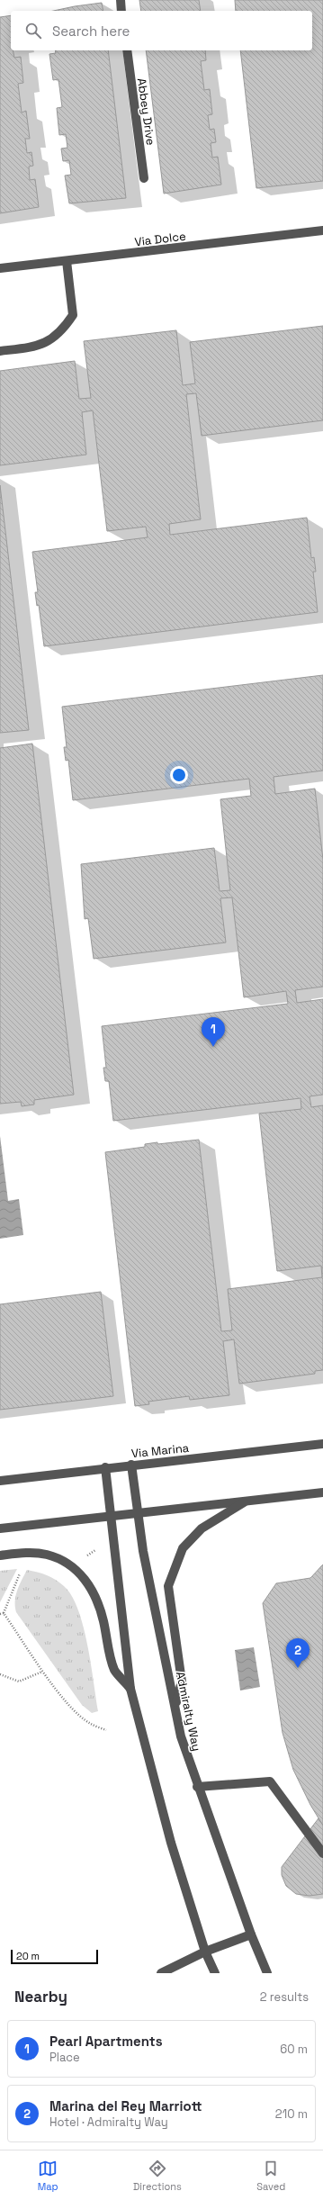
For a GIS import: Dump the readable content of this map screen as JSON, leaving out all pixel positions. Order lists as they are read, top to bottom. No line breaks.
{"streets":{"street":["Abbey Drive","Via Dolce","Via Marina","Admiralty Way"]},"crossings":[["Via Marina","Admiralty Way"]],"scale_bar":"20 m","page":{"search":"Search here","pins":["1","2"],"scale":"20 m","heading":["Nearby","2 results"],"list":[{"mark":"1","name":"Pearl Apartments","note":"Place","value":"60 m"},{"mark":"2","name":"Marina del Rey Marriott","note":"Hotel · Admiralty Way","value":"210 m"}],"nav":["Map","Directions","Saved"]}}
